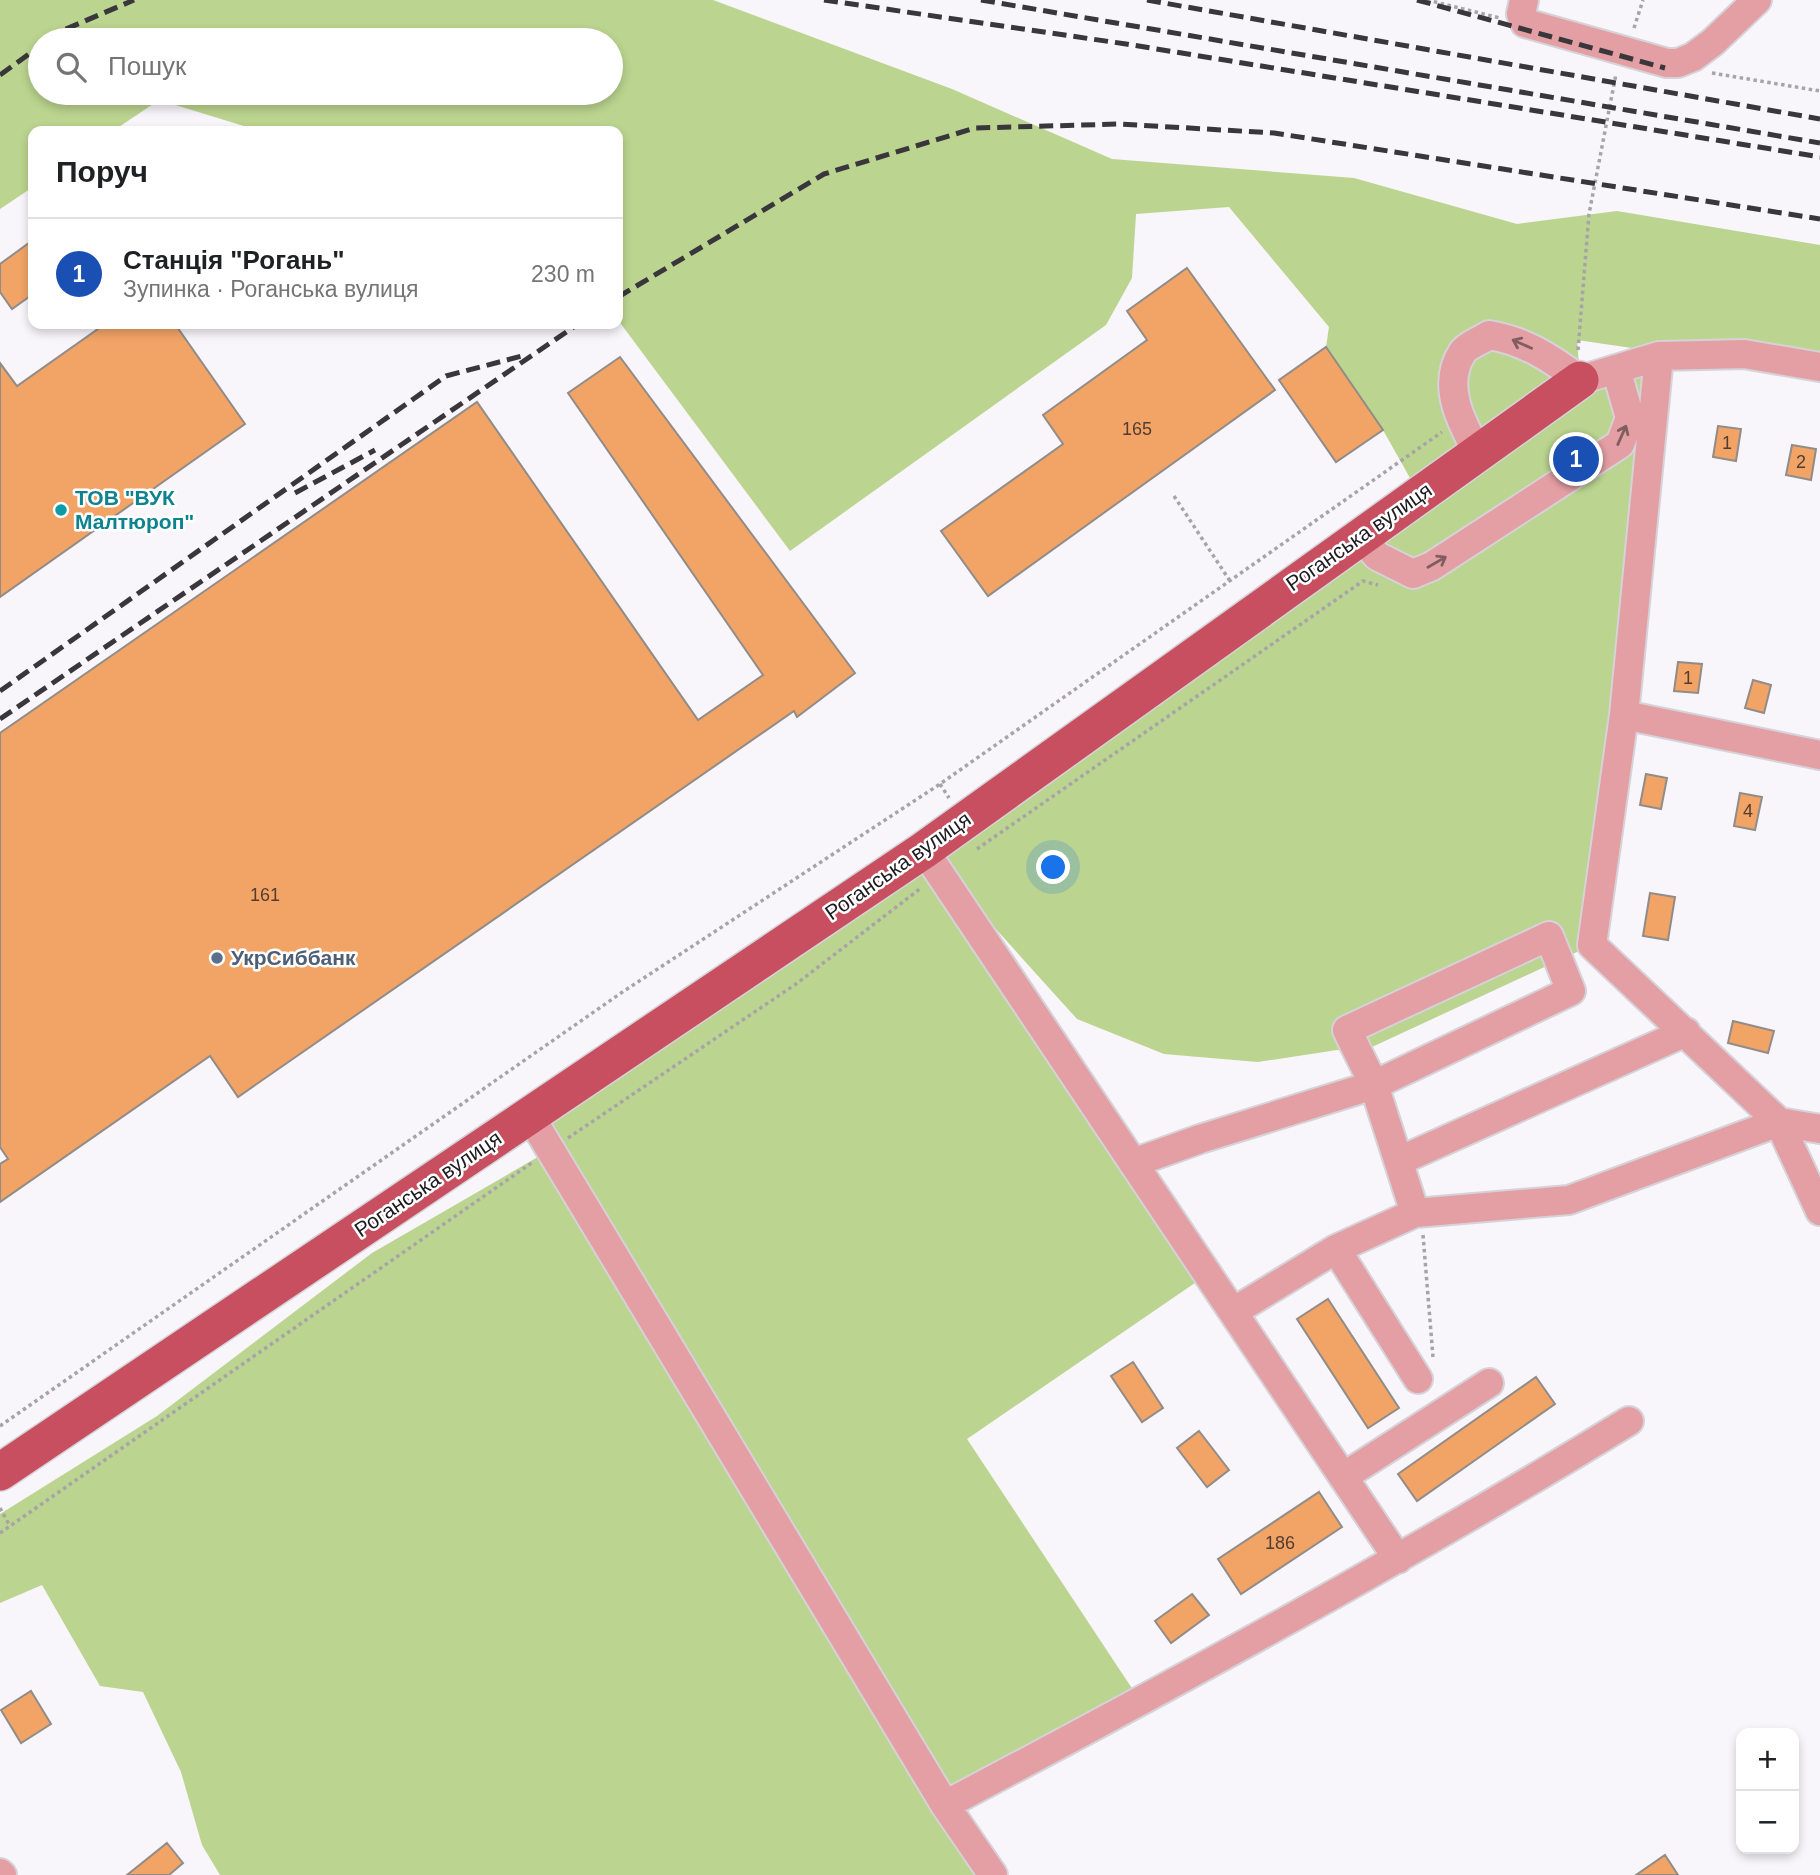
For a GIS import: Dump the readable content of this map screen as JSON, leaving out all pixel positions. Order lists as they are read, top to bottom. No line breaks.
{"streets":{"main road":["Роганська вулиця"]},"places":["ТОВ \"ВУК Малтюроп\"","УкрСиббанк"],"house_numbers":["165","1","2","1","4","161","186"],"page":{"search":"Пошук","heading":"Поруч","list":[{"mark":"1","name":"Станція \"Рогань\"","note":"Зупинка · Роганська вулиця","value":"230 m"}],"pins":"1","map_buttons":["+","−"]}}
